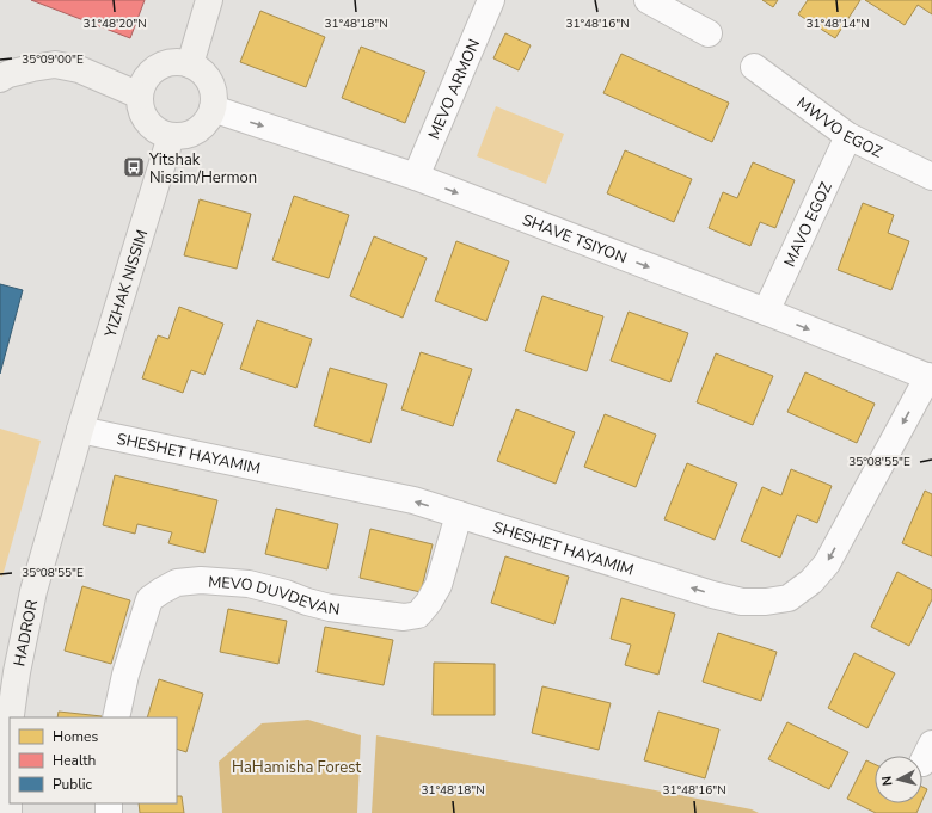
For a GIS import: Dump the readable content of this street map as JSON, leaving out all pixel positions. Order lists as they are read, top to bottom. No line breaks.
{"streets":{"street":["MEVO ARMON","MWVO EGOZ","MAVO EGOZ","SHAVE TSIYON","YIZHAK NISSIM","SHESHET HAYAMIM","MEVO DUVDEVAN","HADROR"]},"crossings":[["MEVO ARMON","SHAVE TSIYON"],["MWVO EGOZ","MAVO EGOZ"],["MAVO EGOZ","SHAVE TSIYON"],["SHAVE TSIYON","YIZHAK NISSIM"],["SHAVE TSIYON","SHESHET HAYAMIM"],["YIZHAK NISSIM","SHESHET HAYAMIM"],["YIZHAK NISSIM","HADROR"],["SHESHET HAYAMIM","MEVO DUVDEVAN"],["SHESHET HAYAMIM","HADROR"]],"one_way":["SHAVE TSIYON","SHESHET HAYAMIM"],"parks":["HaHamisha Forest"],"places":{"bus stop":["Yitshak Nissim/Hermon"]},"legend":["Homes","Health","Public"],"north":"left","coordinates":["31°48'20\"N","31°48'18\"N","31°48'16\"N","31°48'14\"N","35°09'00\"E","35°08'55\"E"]}
